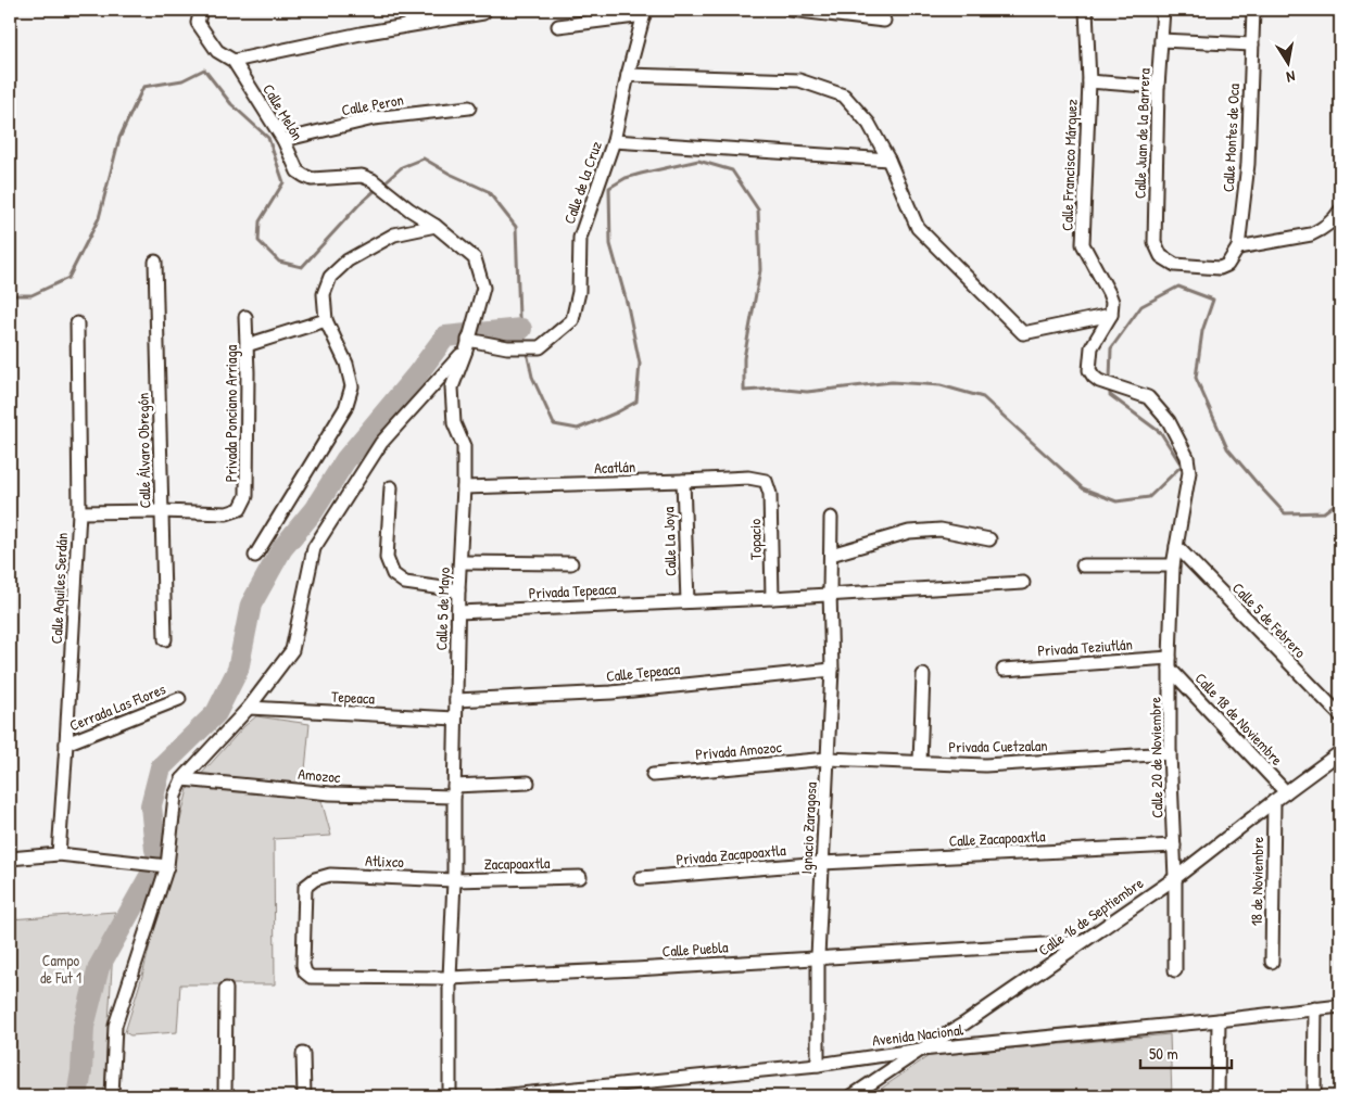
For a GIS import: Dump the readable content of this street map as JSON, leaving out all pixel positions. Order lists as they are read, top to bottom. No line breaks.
{"streets":{"street":["Calle Peron","Calle Melón","Calle Juan de la Barrera","Calle Montes de Oca","Calle Francisco Márquez","Calle de la Cruz","Privada Ponciano Arriaga","Calle Álvaro Obregón","Acatlán","Topacio","Calle La Joya","Calle Aquiles Serdán","Privada Tepeaca","Calle 5 de Mayo","Calle 5 de Febrero","Privada Teziutlán","Calle Tepeaca","Tepeaca","Cerrada Las Flores","Calle 18 de Noviembre","Privada Cuetzalan","Privada Amozoc","Calle 20 de Noviembre","Amozoc","Ignacio Zaragosa","Calle Zacapoaxtla","Privada Zacapoaxtla","Atlixco","Zacapoaxtla","18 de Noviembre","Calle 16 de Septiembre","Calle Puebla","Avenida Nacional"]},"crossings":[["Calle Peron","Calle Melón"],["Calle Melón","Calle 5 de Mayo"],["Calle Juan de la Barrera","Calle Montes de Oca"],["Calle Francisco Márquez","Calle 20 de Noviembre"],["Calle de la Cruz","Calle 5 de Mayo"],["Privada Ponciano Arriaga","Calle Álvaro Obregón"],["Acatlán","Topacio"],["Acatlán","Calle La Joya"],["Acatlán","Calle 5 de Mayo"],["Calle La Joya","Privada Tepeaca"],["Calle Aquiles Serdán","Cerrada Las Flores"],["Privada Tepeaca","Calle 5 de Mayo"],["Calle 5 de Mayo","Calle Tepeaca"],["Calle 5 de Mayo","Tepeaca"],["Calle 5 de Mayo","Amozoc"],["Calle 5 de Mayo","Atlixco"],["Calle 5 de Mayo","Zacapoaxtla"],["Calle 5 de Mayo","Calle Puebla"],["Calle 5 de Febrero","Calle 20 de Noviembre"],["Privada Teziutlán","Calle 18 de Noviembre"],["Privada Teziutlán","Calle 20 de Noviembre"],["Calle Tepeaca","Ignacio Zaragosa"],["Calle 18 de Noviembre","Calle 20 de Noviembre"],["Calle 18 de Noviembre","Calle 16 de Septiembre"],["Privada Cuetzalan","Privada Amozoc"],["Privada Cuetzalan","Calle 20 de Noviembre"],["Privada Cuetzalan","Ignacio Zaragosa"],["Privada Amozoc","Ignacio Zaragosa"],["Calle 20 de Noviembre","Calle Zacapoaxtla"],["Calle 20 de Noviembre","Calle 16 de Septiembre"],["Ignacio Zaragosa","Calle Zacapoaxtla"],["Ignacio Zaragosa","Privada Zacapoaxtla"],["Ignacio Zaragosa","Calle Puebla"],["Ignacio Zaragosa","Avenida Nacional"],["Calle Zacapoaxtla","Privada Zacapoaxtla"],["Atlixco","Zacapoaxtla"],["Atlixco","Calle Puebla"],["18 de Noviembre","Calle 16 de Septiembre"],["Calle 16 de Septiembre","Calle Puebla"],["Calle 16 de Septiembre","Avenida Nacional"]],"parks":["Campo de Fut 1"],"scale_bar":"50 m","north":"bottom"}
